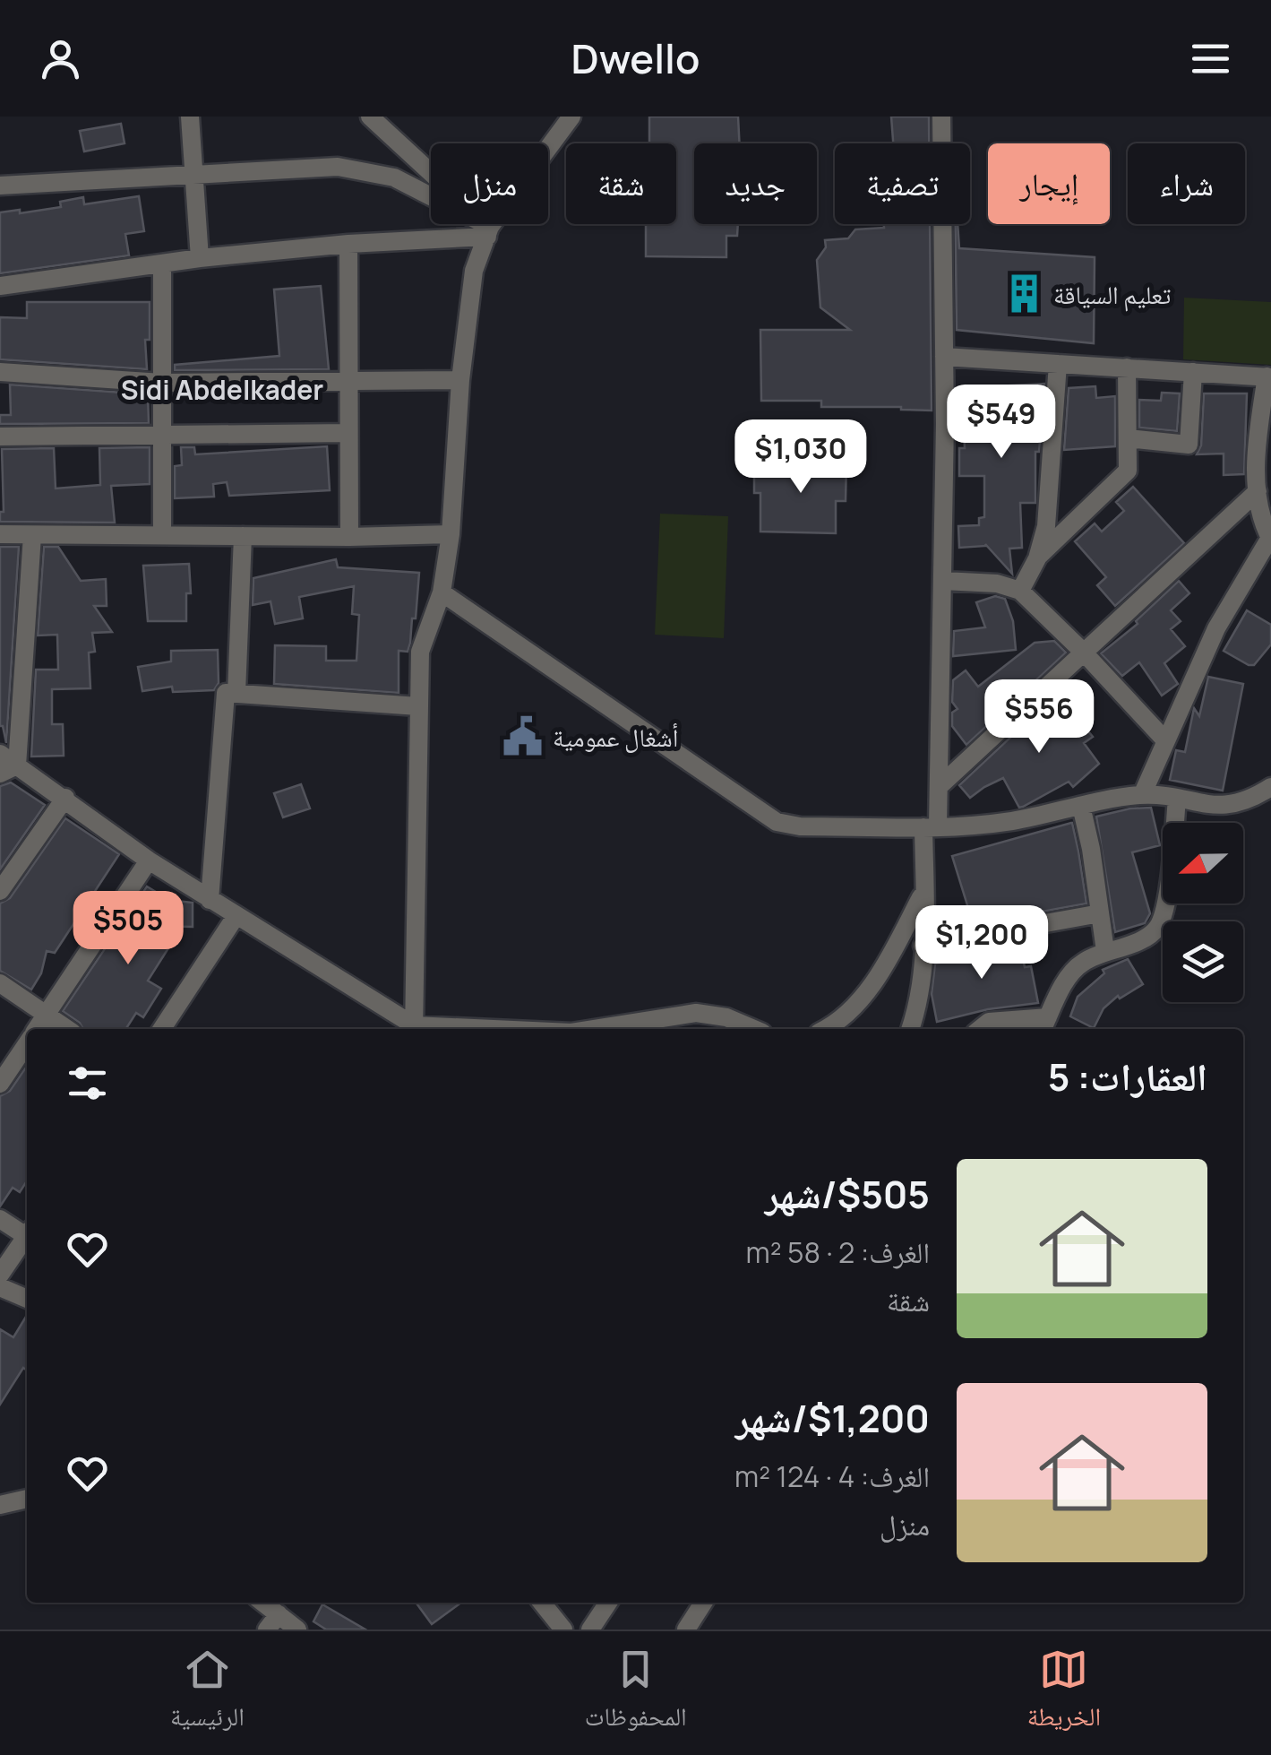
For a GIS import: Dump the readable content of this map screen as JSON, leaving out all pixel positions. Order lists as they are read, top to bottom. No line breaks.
{"districts":["Sidi Abdelkader"],"places":{"building":["تعليم السياقة"],"public building":["أشغال عمومية"]},"north":"left","page":{"header":"Dwello","chip":["شراء","إيجار","تصفية","جديد","شقة","منزل"],"price":["$549","$1,030","$556","$505","$1,200"],"heading":"العقارات: 5","list":[{"name":"$505/شهر","note":"الغرف: 2 · 58 m² · شقة"},{"name":"$1,200/شهر","note":"الغرف: 4 · 124 m² · منزل"}],"tabs":["الخريطة","المحفوظات","الرئيسية"]}}
